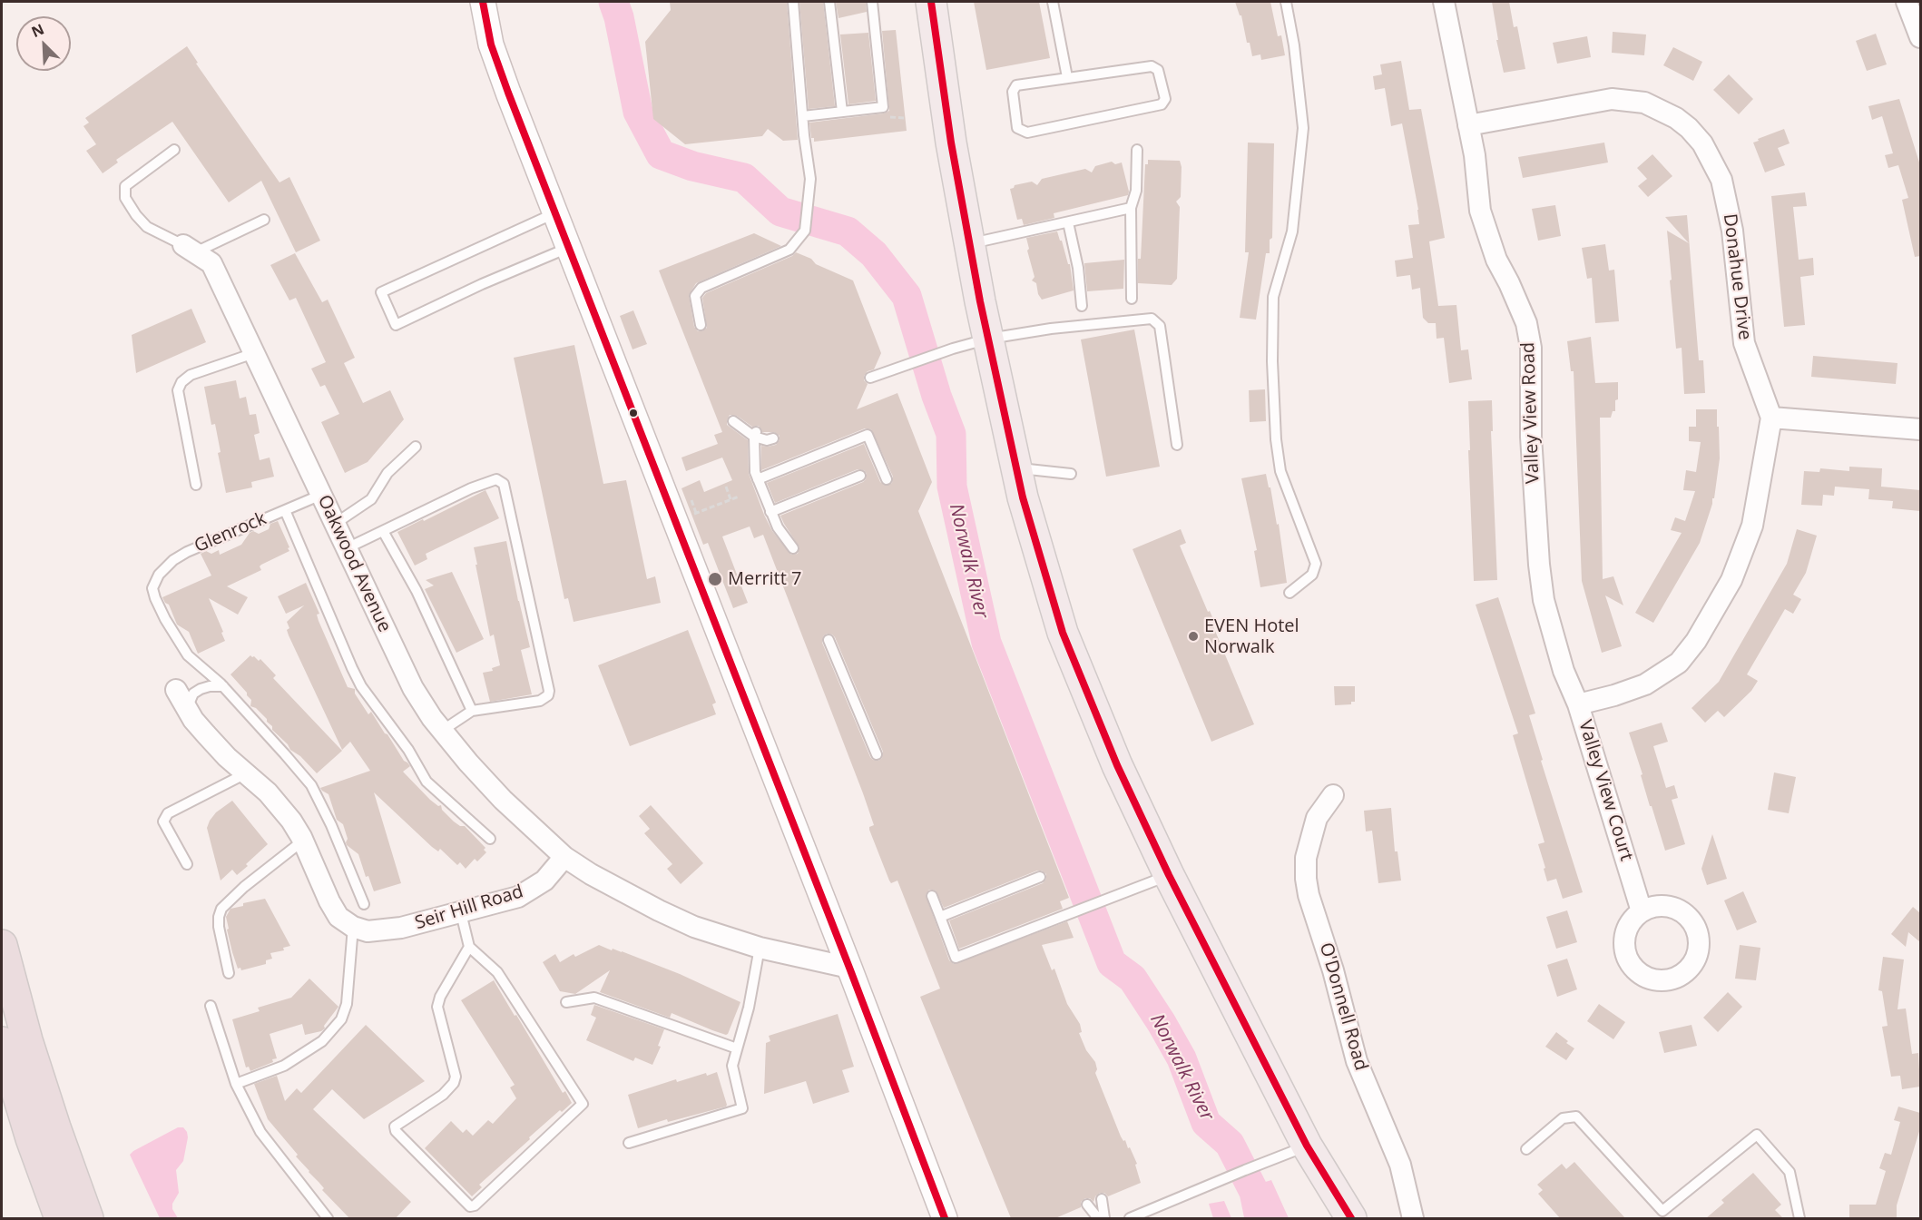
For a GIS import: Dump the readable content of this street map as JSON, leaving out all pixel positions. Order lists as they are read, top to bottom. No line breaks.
{"streets":{"street":["Donahue Drive","Valley View Road","Oakwood Avenue","Valley View Court","Seir Hill Road","O'Donnell Road"],"lane":["Glenrock"]},"crossings":[["Donahue Drive","Valley View Road"],["Valley View Road","Valley View Court"],["Glenrock","Oakwood Avenue"],["Oakwood Avenue","Seir Hill Road"]],"water":["Norwalk River"],"places":["Merritt 7","EVEN Hotel Norwalk"],"north":"top left"}
